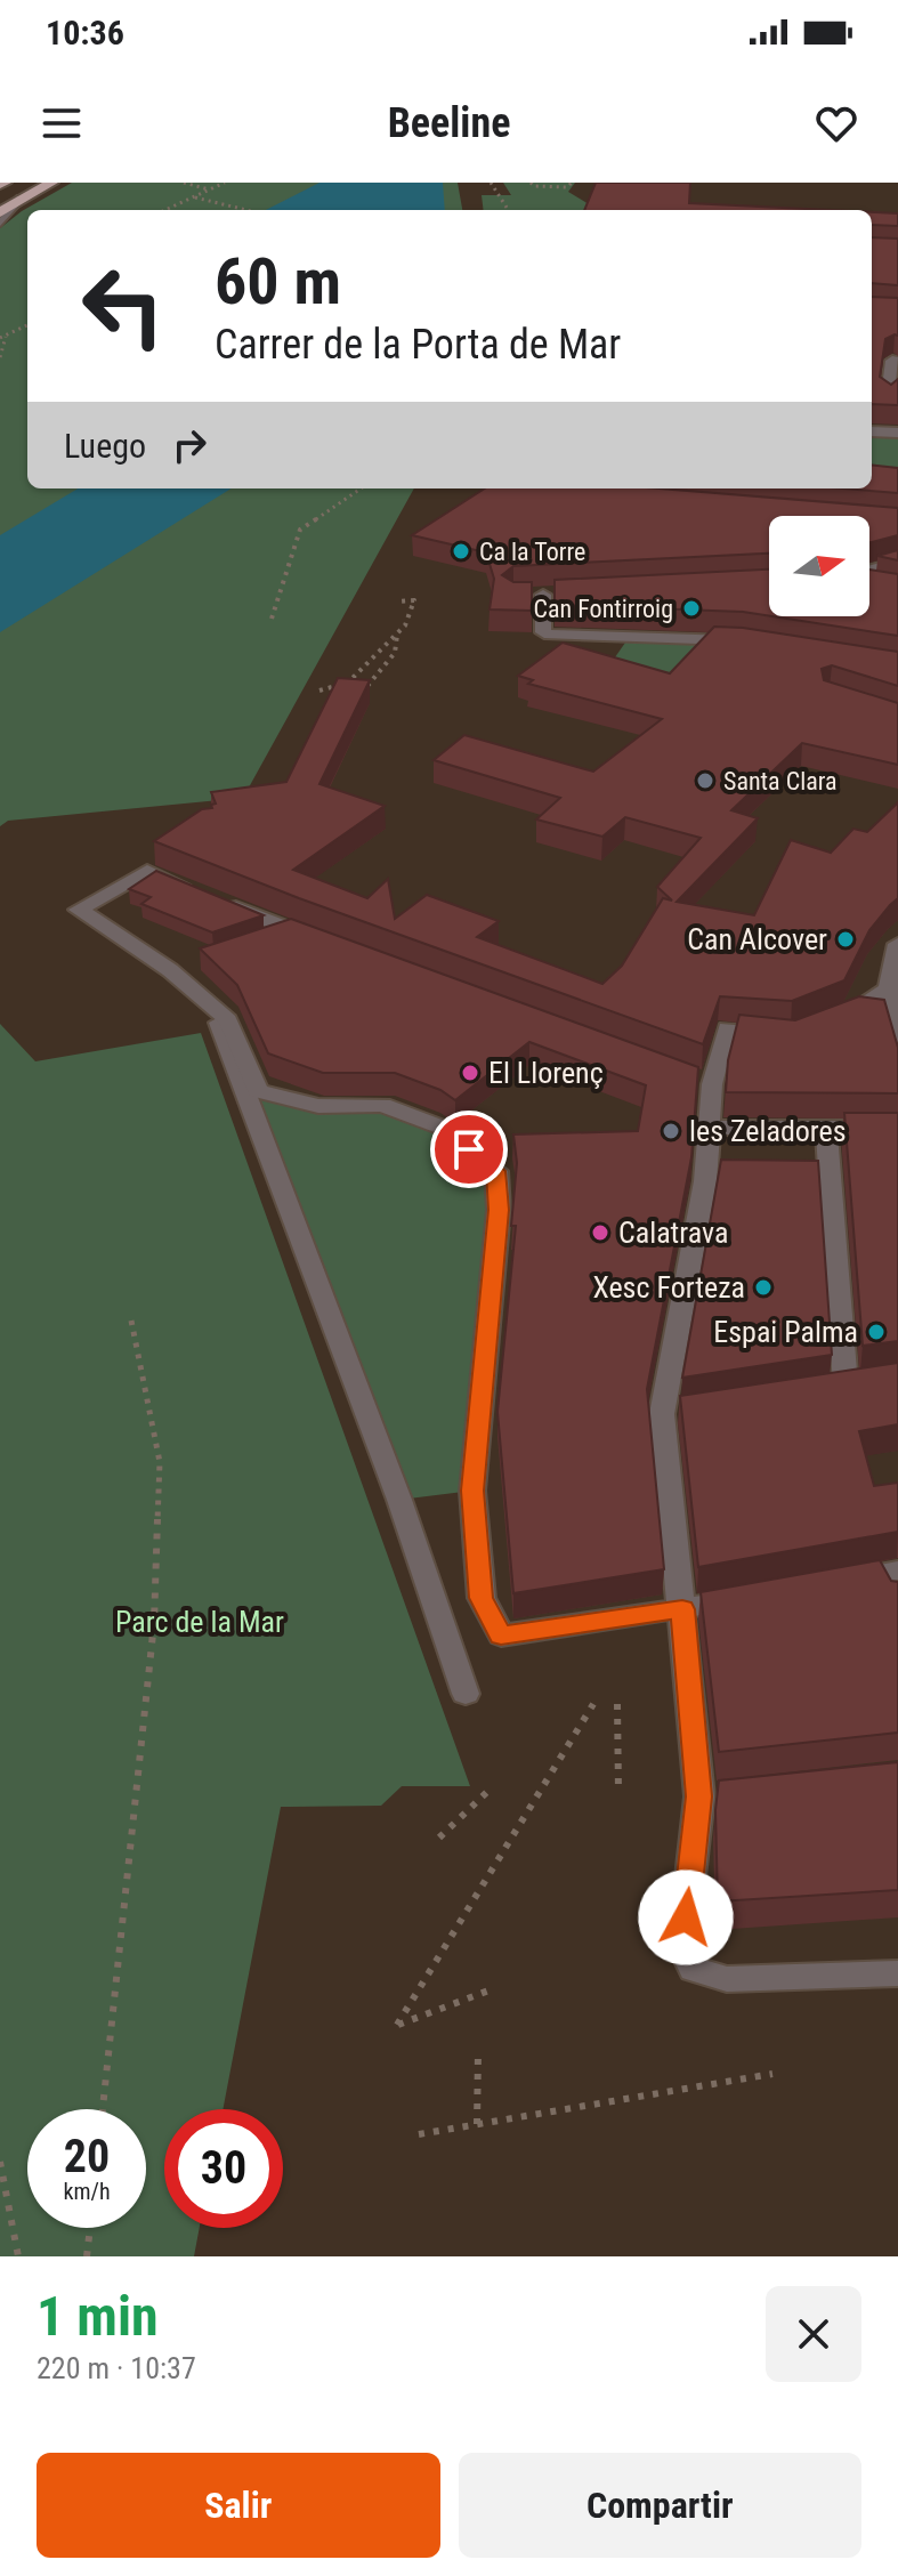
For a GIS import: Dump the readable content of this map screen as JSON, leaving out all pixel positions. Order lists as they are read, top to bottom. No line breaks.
{"parks":["Parc de la Mar"],"places":["Ca la Torre","Can Fontirroig","Santa Clara","Can Alcover","El Llorenç","les Zeladores","Calatrava","Xesc Forteza","Espai Palma"],"north":"right","page":{"status":"10:36","header":"Beeline","turn":["60 m","Carrer de la Porta de Mar"],"then":"Luego","speed":"20 km/h","limit":"30","heading":["1 min","220 m · 10:37"],"buttons":["Salir","Compartir"]}}
